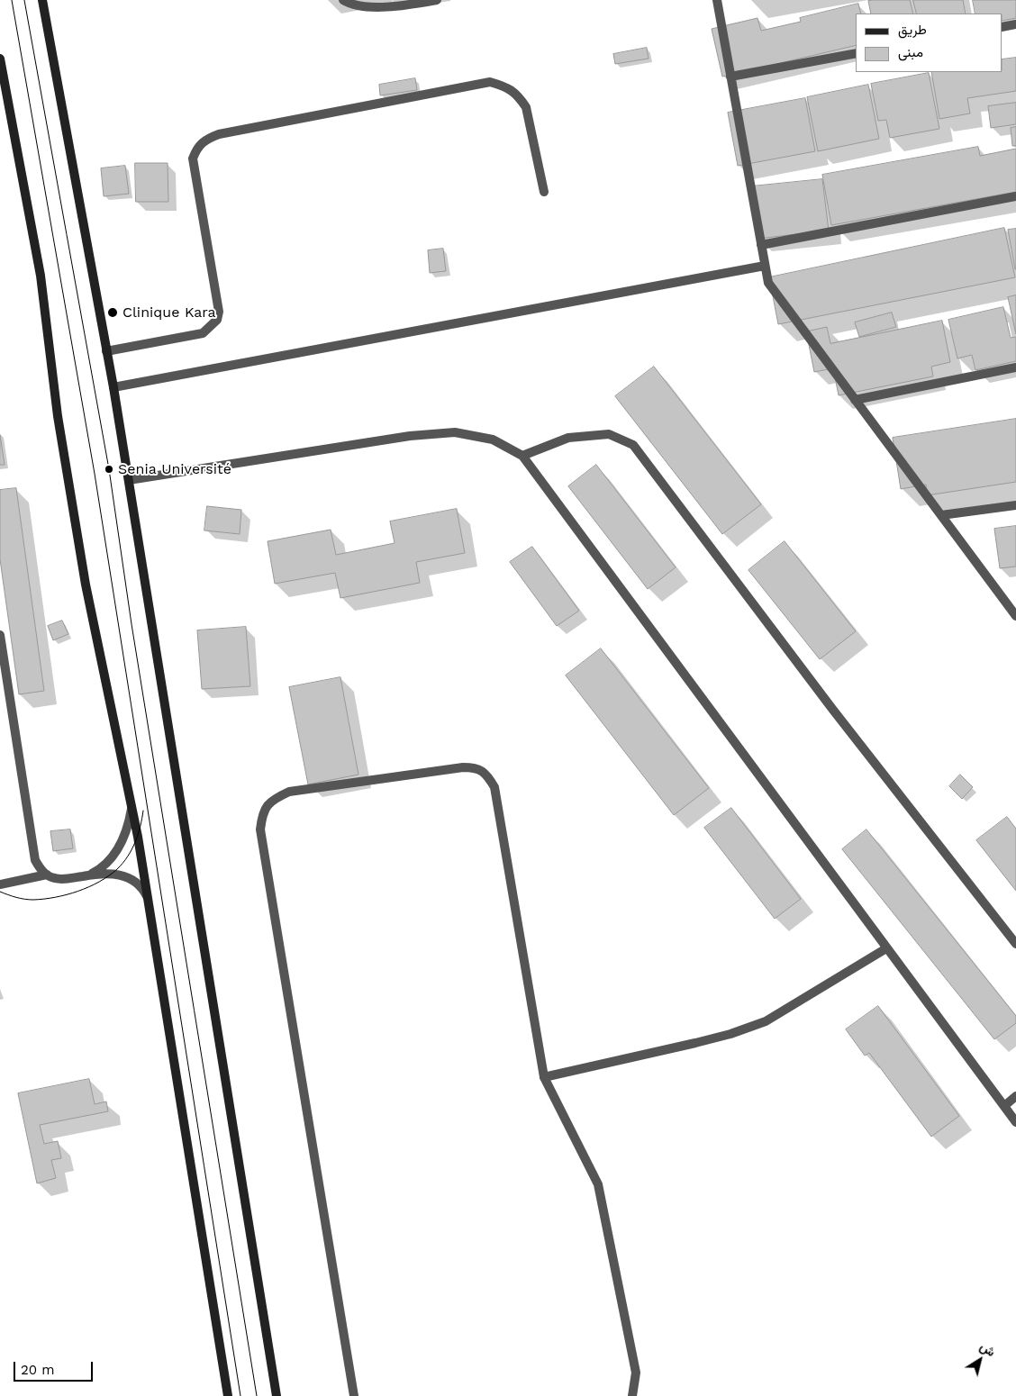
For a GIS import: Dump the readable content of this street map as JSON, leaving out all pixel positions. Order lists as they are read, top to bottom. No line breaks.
{"places":["Clinique Kara","Senia Université"],"legend":["طريق","مبنى"],"scale_bar":"20 m","north":"top right"}
